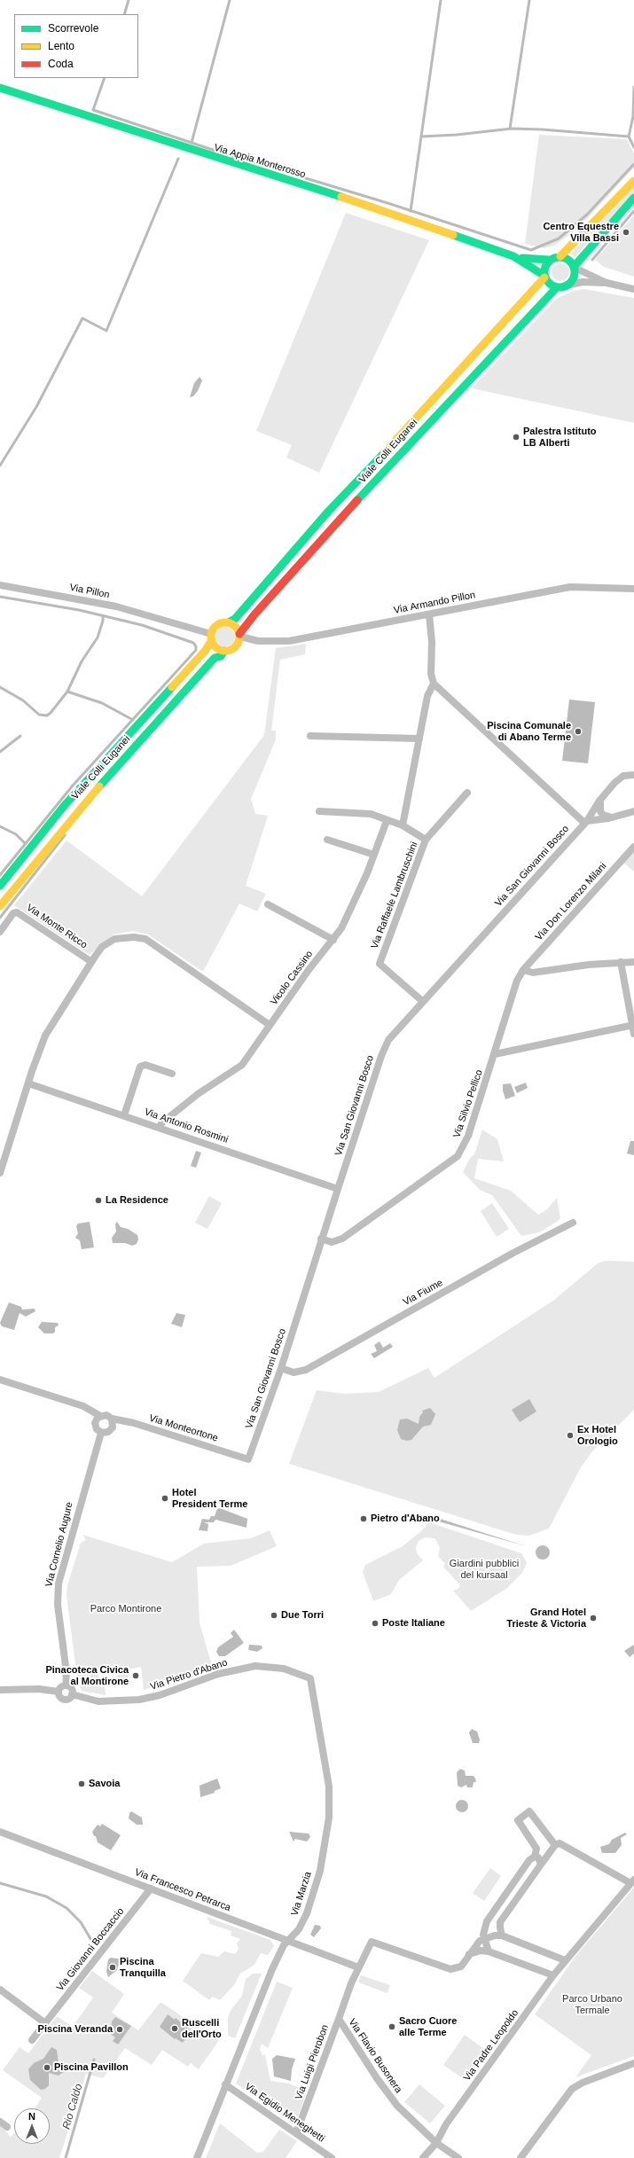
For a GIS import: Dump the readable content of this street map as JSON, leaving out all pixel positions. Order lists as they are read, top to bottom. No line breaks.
{"streets":{"main road":["Via Appia Monterosso","Viale Colli Euganei"],"street":["Via Pillon","Via Armando Pillon","Via San Giovanni Bosco","Via Raffaele Lambruschini","Via Don Lorenzo Milani","Via Monte Ricco","Vicolo Cassino","Via Silvio Pellico","Via Antonio Rosmini","Via Fiume","Via Monteortone","Via Cornelio Augure","Via Pietro d'Abano","Via Francesco Petrarca","Via Marzia","Via Giovanni Boccaccio","Via Padre Leopoldo","Via Flavio Busonera","Via Luigi Pierobon","Via Egidio Meneghetti"]},"crossings":[["Via Appia Monterosso","Viale Colli Euganei"],["Viale Colli Euganei","Via Pillon"],["Viale Colli Euganei","Via Armando Pillon"],["Via Pillon","Via Armando Pillon"],["Via San Giovanni Bosco","Via Raffaele Lambruschini"],["Via San Giovanni Bosco","Via Silvio Pellico"],["Via San Giovanni Bosco","Via Antonio Rosmini"],["Via San Giovanni Bosco","Via Fiume"],["Via San Giovanni Bosco","Via Monteortone"],["Via Don Lorenzo Milani","Via Silvio Pellico"],["Vicolo Cassino","Via Antonio Rosmini"],["Via Monteortone","Via Cornelio Augure"],["Via Cornelio Augure","Via Pietro d'Abano"],["Via Pietro d'Abano","Via Marzia"],["Via Francesco Petrarca","Via Marzia"],["Via Francesco Petrarca","Via Giovanni Boccaccio"],["Via Francesco Petrarca","Via Flavio Busonera"],["Via Marzia","Via Egidio Meneghetti"],["Via Padre Leopoldo","Via Flavio Busonera"],["Via Flavio Busonera","Via Luigi Pierobon"],["Via Luigi Pierobon","Via Egidio Meneghetti"]],"water":["Rio Caldo"],"parks":["Giardini pubblici del kursaal","Parco Montirone","Parco Urbano Termale"],"places":["Centro Equestre Villa Bassi","Palestra Istituto LB Alberti","Piscina Comunale di Abano Terme","La Residence","Ex Hotel Orologio","Hotel President Terme","Pietro d'Abano","Due Torri","Grand Hotel Trieste & Victoria","Poste Italiane","Pinacoteca Civica al Montirone","Savoia","Piscina Tranquilla","Sacro Cuore alle Terme","Ruscelli dell'Orto","Piscina Veranda","Piscina Pavillon"],"legend":["Scorrevole","Lento","Coda"],"north":"top"}
